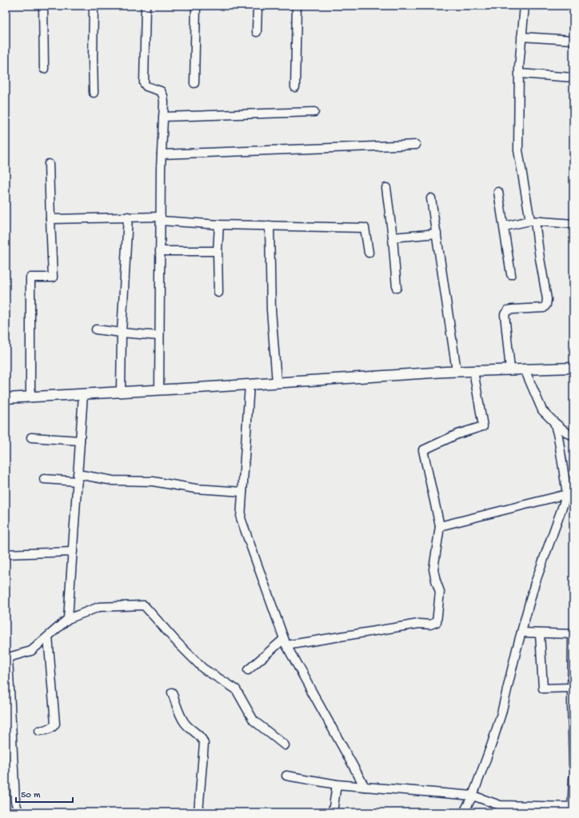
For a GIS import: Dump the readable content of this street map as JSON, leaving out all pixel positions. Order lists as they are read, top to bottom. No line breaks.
{"scale_bar":"50 m"}
